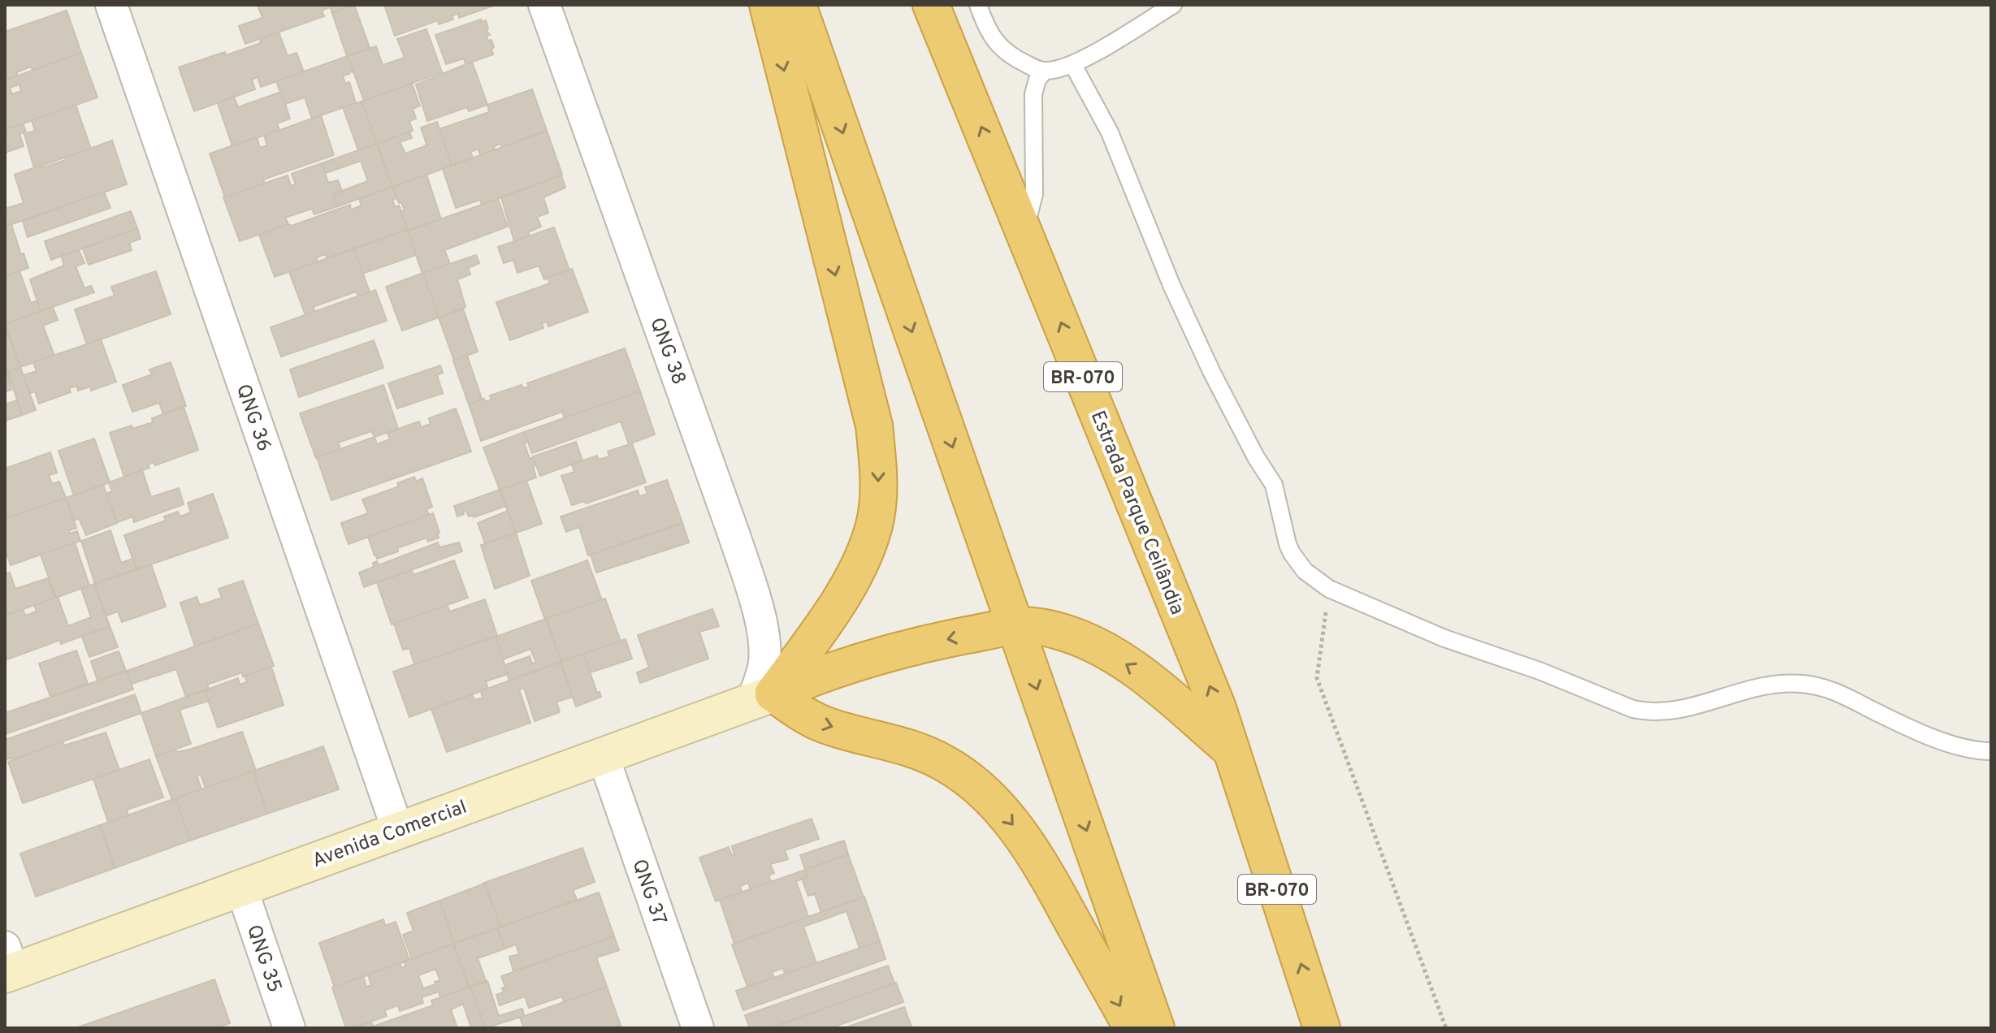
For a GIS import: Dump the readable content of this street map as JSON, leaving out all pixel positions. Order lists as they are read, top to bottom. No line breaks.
{"streets":{"highway":["BR-070","Estrada Parque Ceilândia"],"main road":["Avenida Comercial"],"street":["QNG 38","QNG 36","QNG 37","QNG 35"]},"crossings":[["QNG 38","Avenida Comercial"],["QNG 36","Avenida Comercial"],["Avenida Comercial","QNG 37"],["Avenida Comercial","QNG 35"]]}
